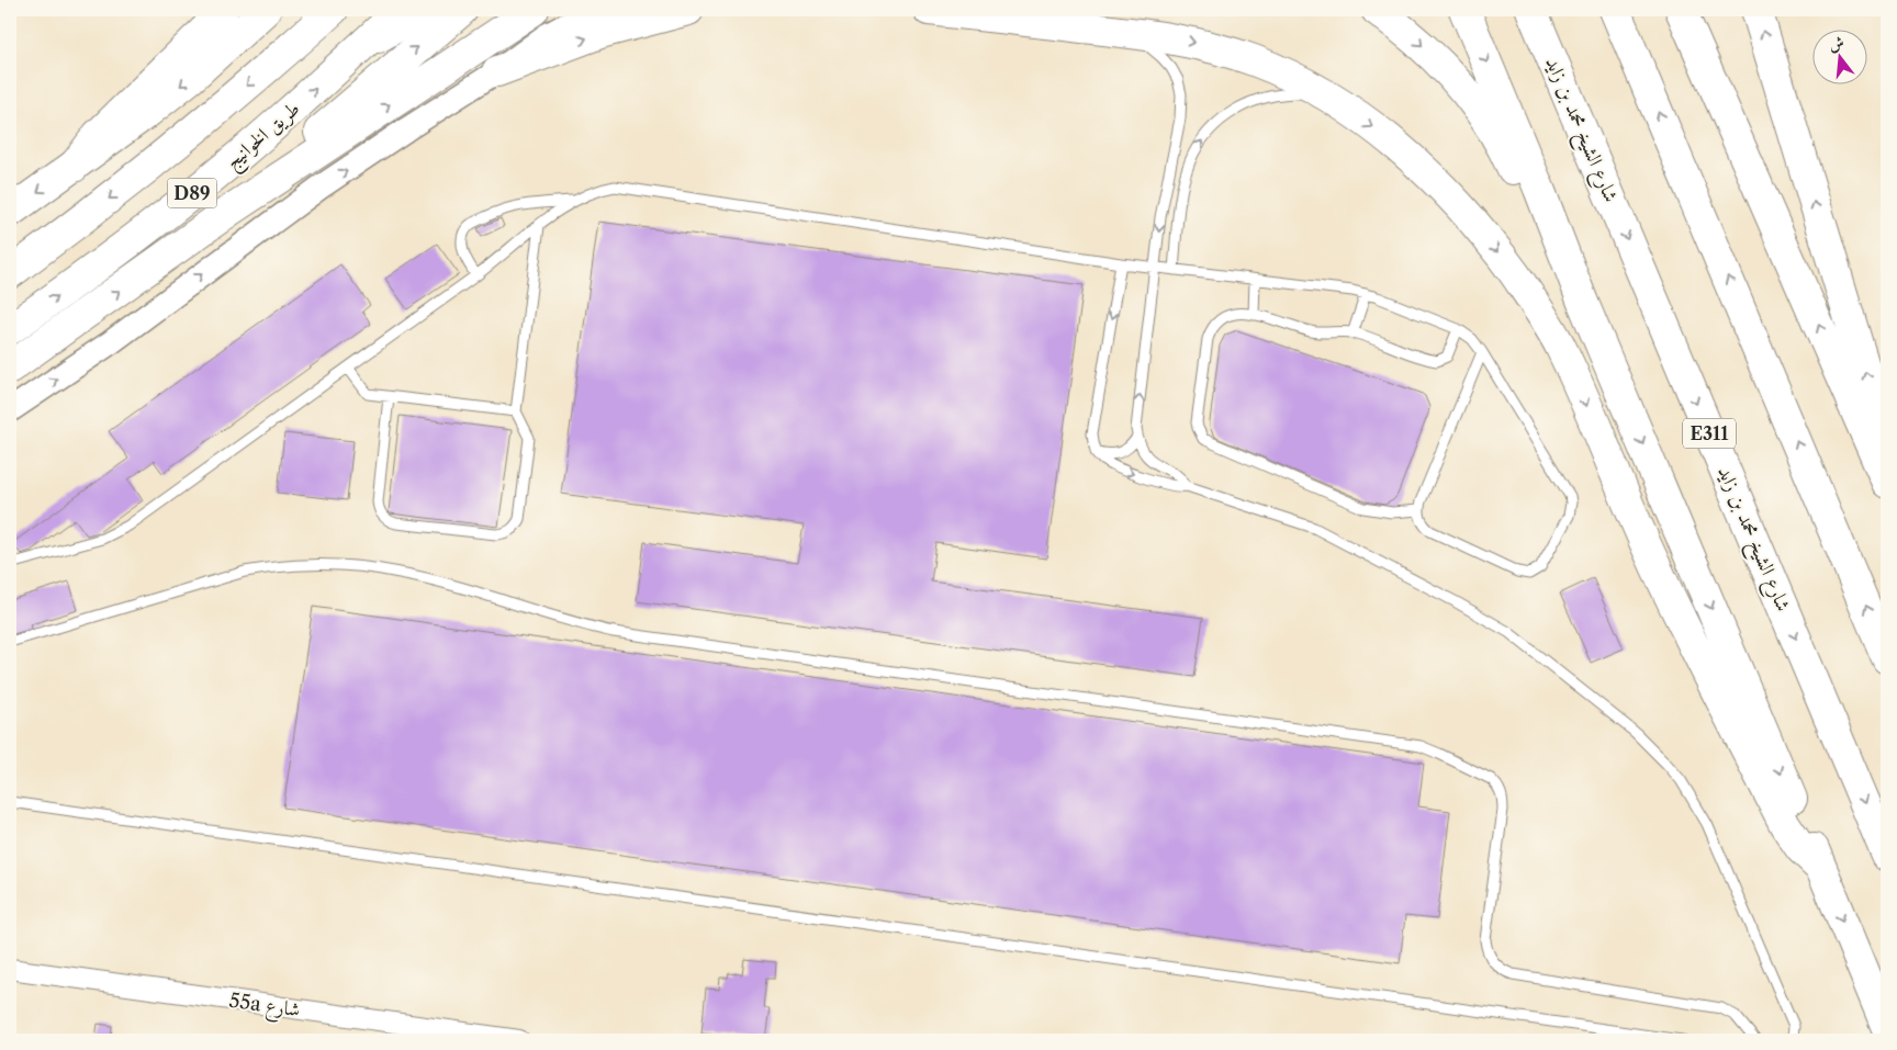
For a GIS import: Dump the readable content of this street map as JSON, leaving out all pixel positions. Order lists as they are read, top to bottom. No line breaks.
{"streets":{"main road":["شارع الشيخ محمد بن زايد","طريق الخوانيج","D89","E311"],"street":["55a شارع"]},"north":"top"}
